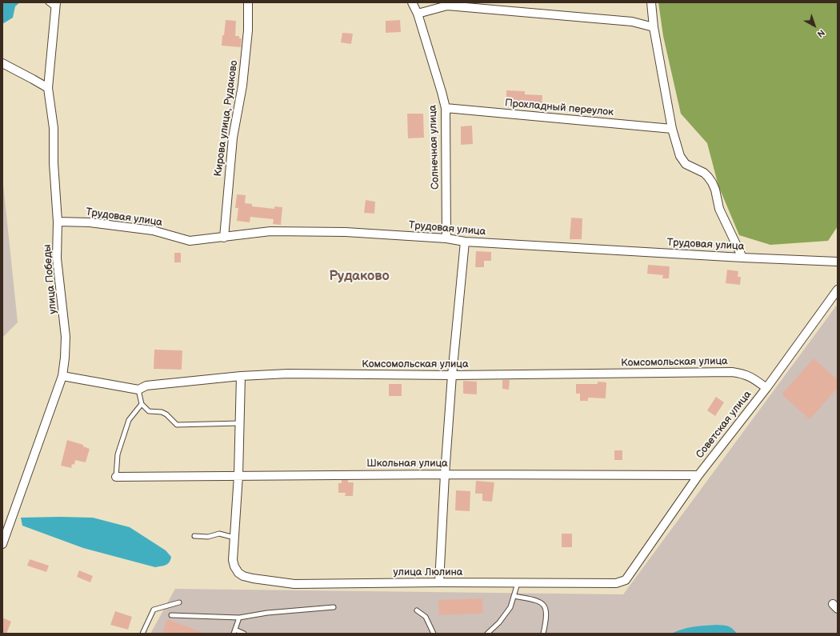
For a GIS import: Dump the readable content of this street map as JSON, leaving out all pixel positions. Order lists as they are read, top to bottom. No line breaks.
{"streets":{"street":["Прохладный переулок","Кирова улица, Рудаково","Солнечная улица","Трудовая улица","улица Победы","Комсомольская улица","Советская улица","Школьная улица","улица Люлина"]},"crossings":[["Прохладный переулок","Солнечная улица"],["Кирова улица, Рудаково","Трудовая улица"],["Солнечная улица","Трудовая улица"],["Трудовая улица","улица Победы"],["Комсомольская улица","Советская улица"],["Советская улица","Школьная улица"],["Советская улица","улица Люлина"]],"districts":["Рудаково"],"north":"bottom right"}
